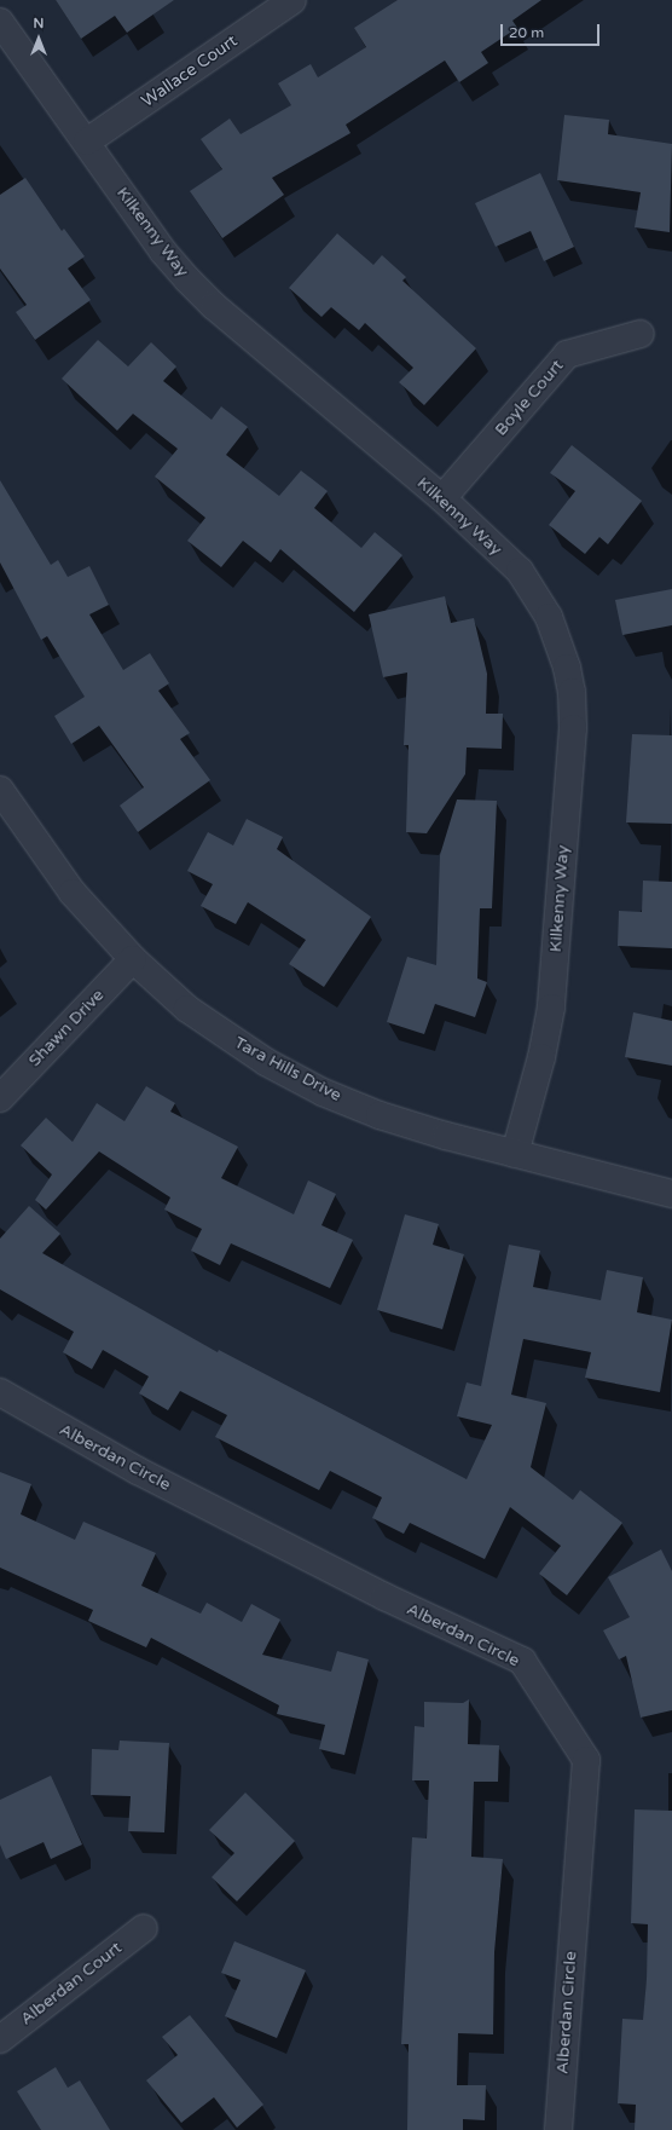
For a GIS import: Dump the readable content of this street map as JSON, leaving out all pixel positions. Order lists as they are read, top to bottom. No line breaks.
{"streets":{"street":["Wallace Court","Kilkenny Way","Boyle Court","Shawn Drive","Tara Hills Drive","Alberdan Circle","Alberdan Court"]},"crossings":[["Wallace Court","Kilkenny Way"],["Kilkenny Way","Boyle Court"],["Kilkenny Way","Tara Hills Drive"],["Shawn Drive","Tara Hills Drive"]],"scale_bar":"20 m","north":"top"}
